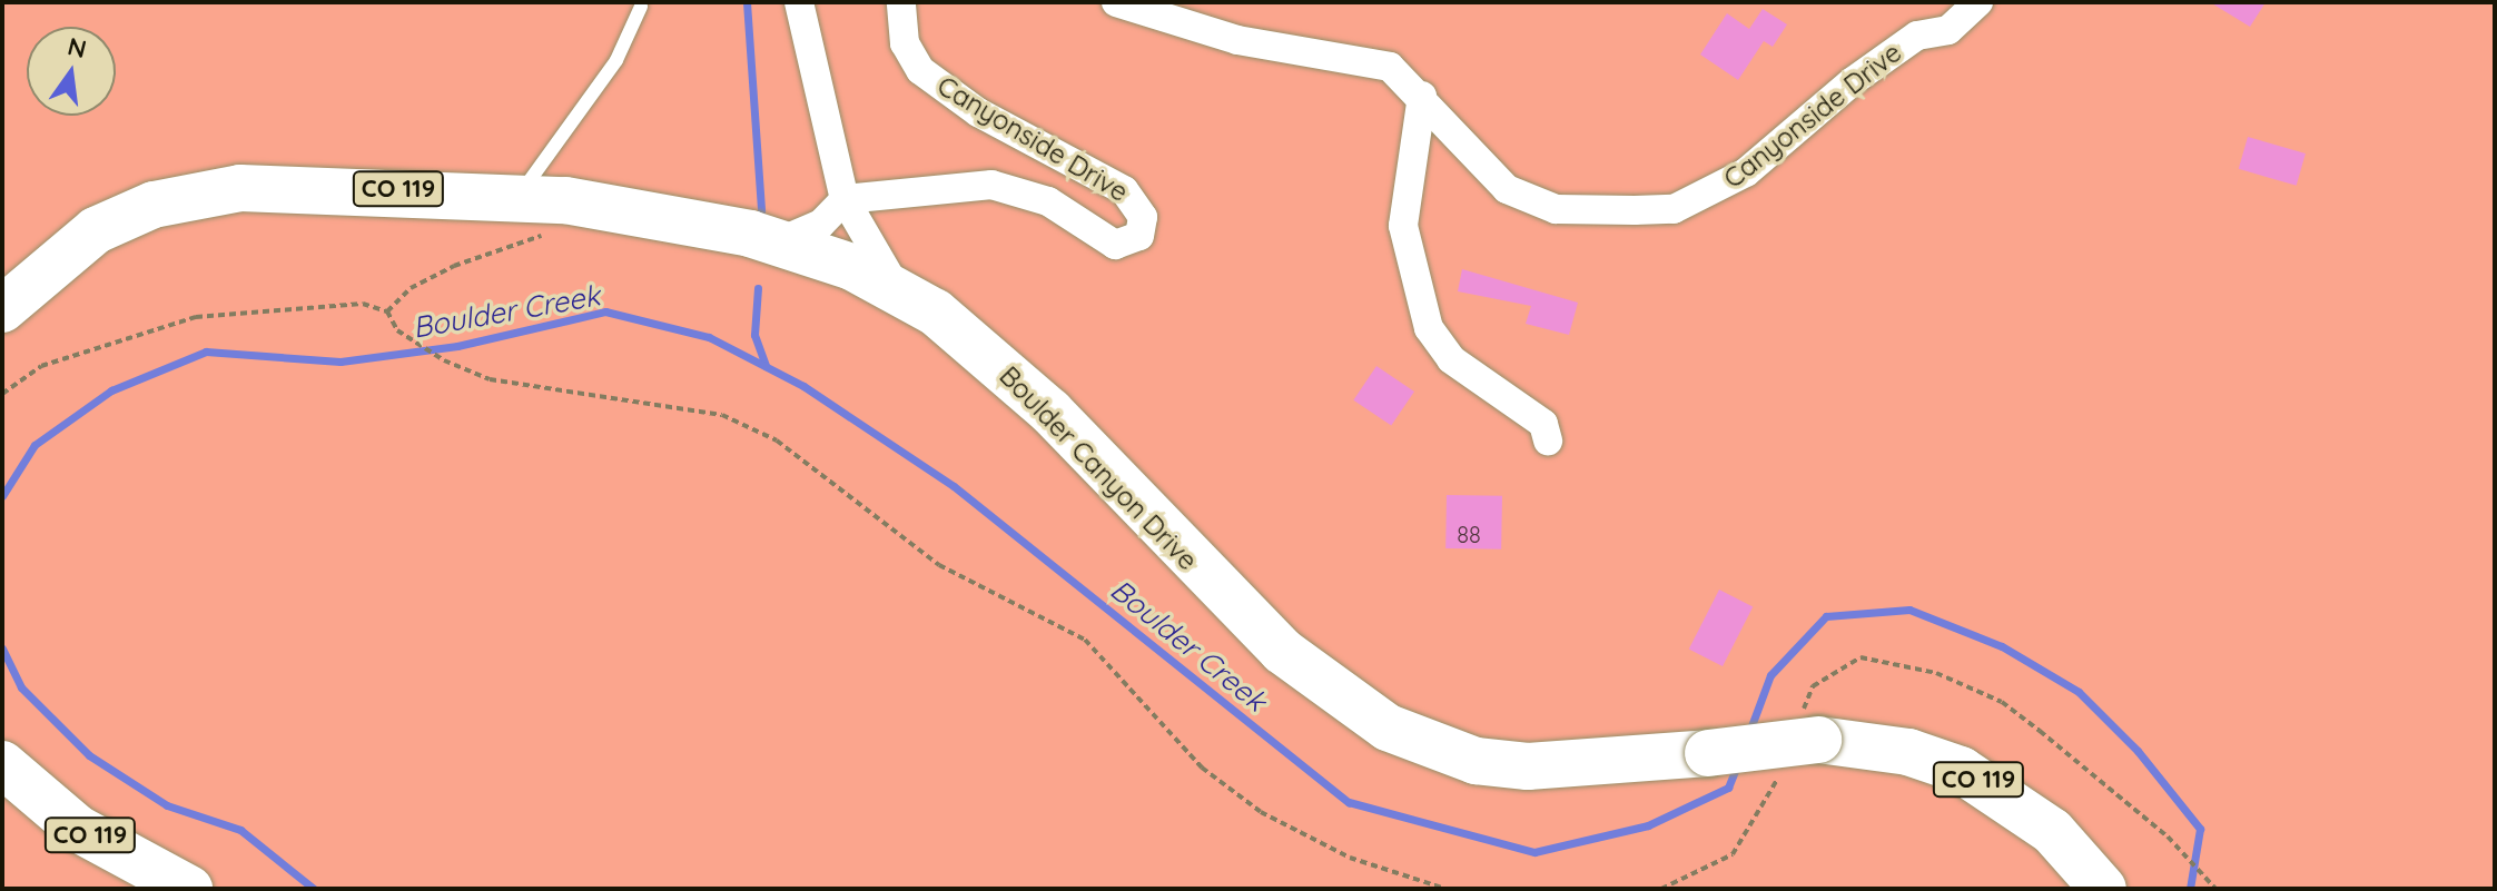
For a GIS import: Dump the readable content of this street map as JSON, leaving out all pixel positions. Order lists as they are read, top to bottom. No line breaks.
{"streets":{"main road":["CO 119","Boulder Canyon Drive"],"street":["Canyonside Drive"]},"water":["Boulder Creek"],"house_numbers":["88"],"north":"top"}
